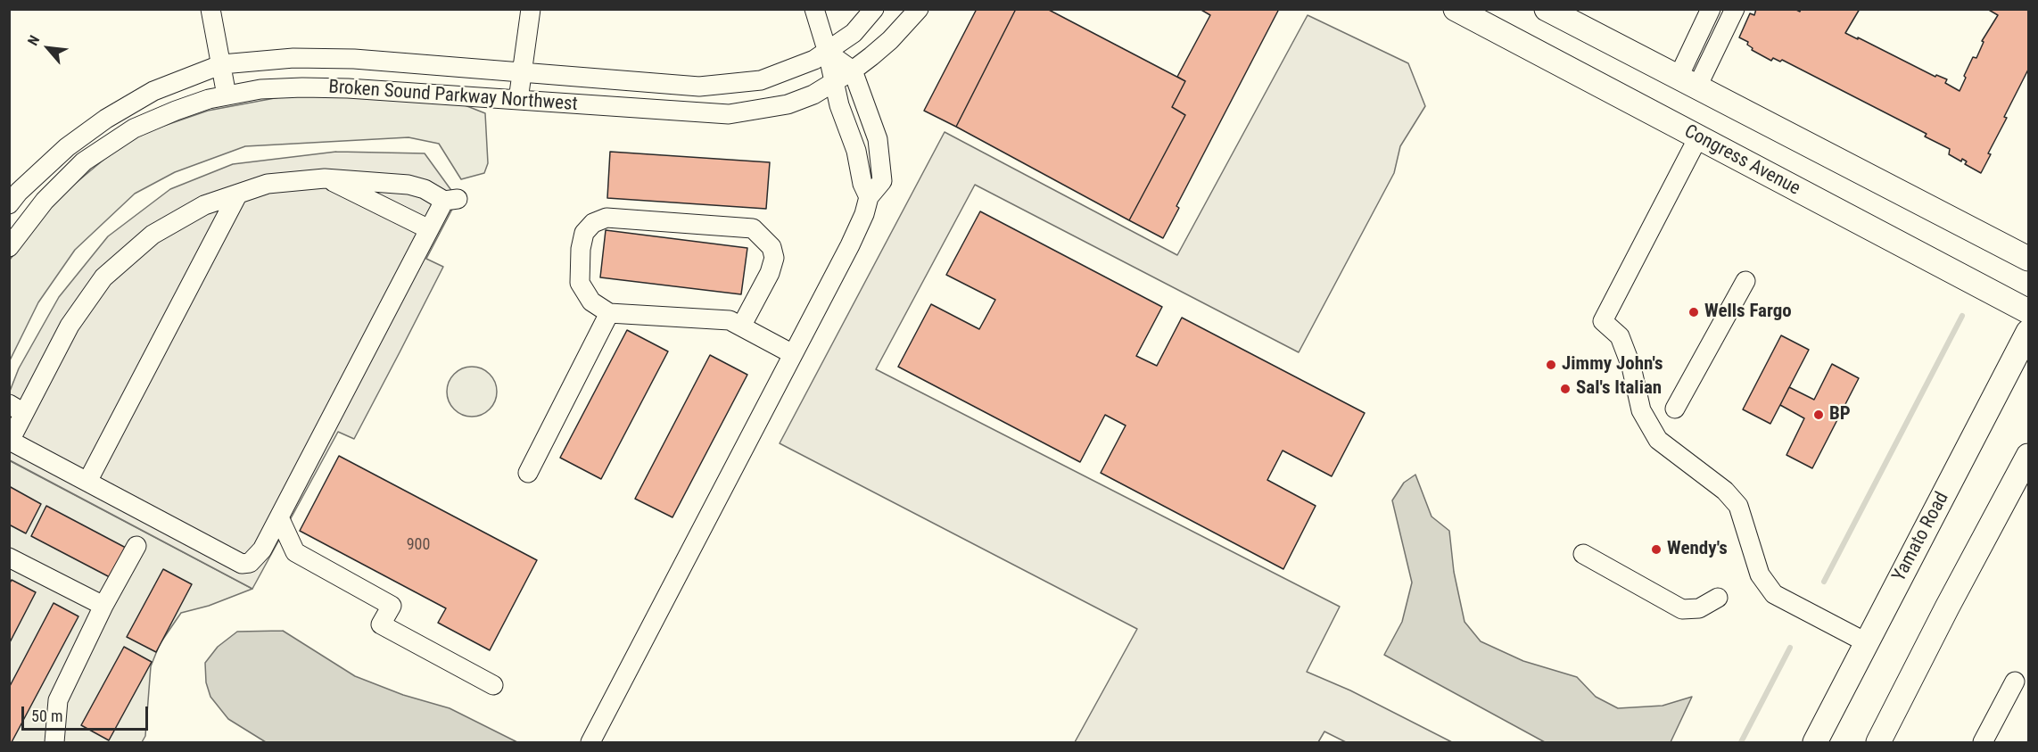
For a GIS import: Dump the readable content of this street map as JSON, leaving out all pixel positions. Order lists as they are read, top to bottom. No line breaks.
{"streets":{"main road":["Congress Avenue","Yamato Road"],"street":["Broken Sound Parkway Northwest"]},"places":["Wells Fargo","Jimmy John's","Sal's Italian","BP","Wendy's"],"house_numbers":["900"],"scale_bar":"50 m","north":"top left"}
